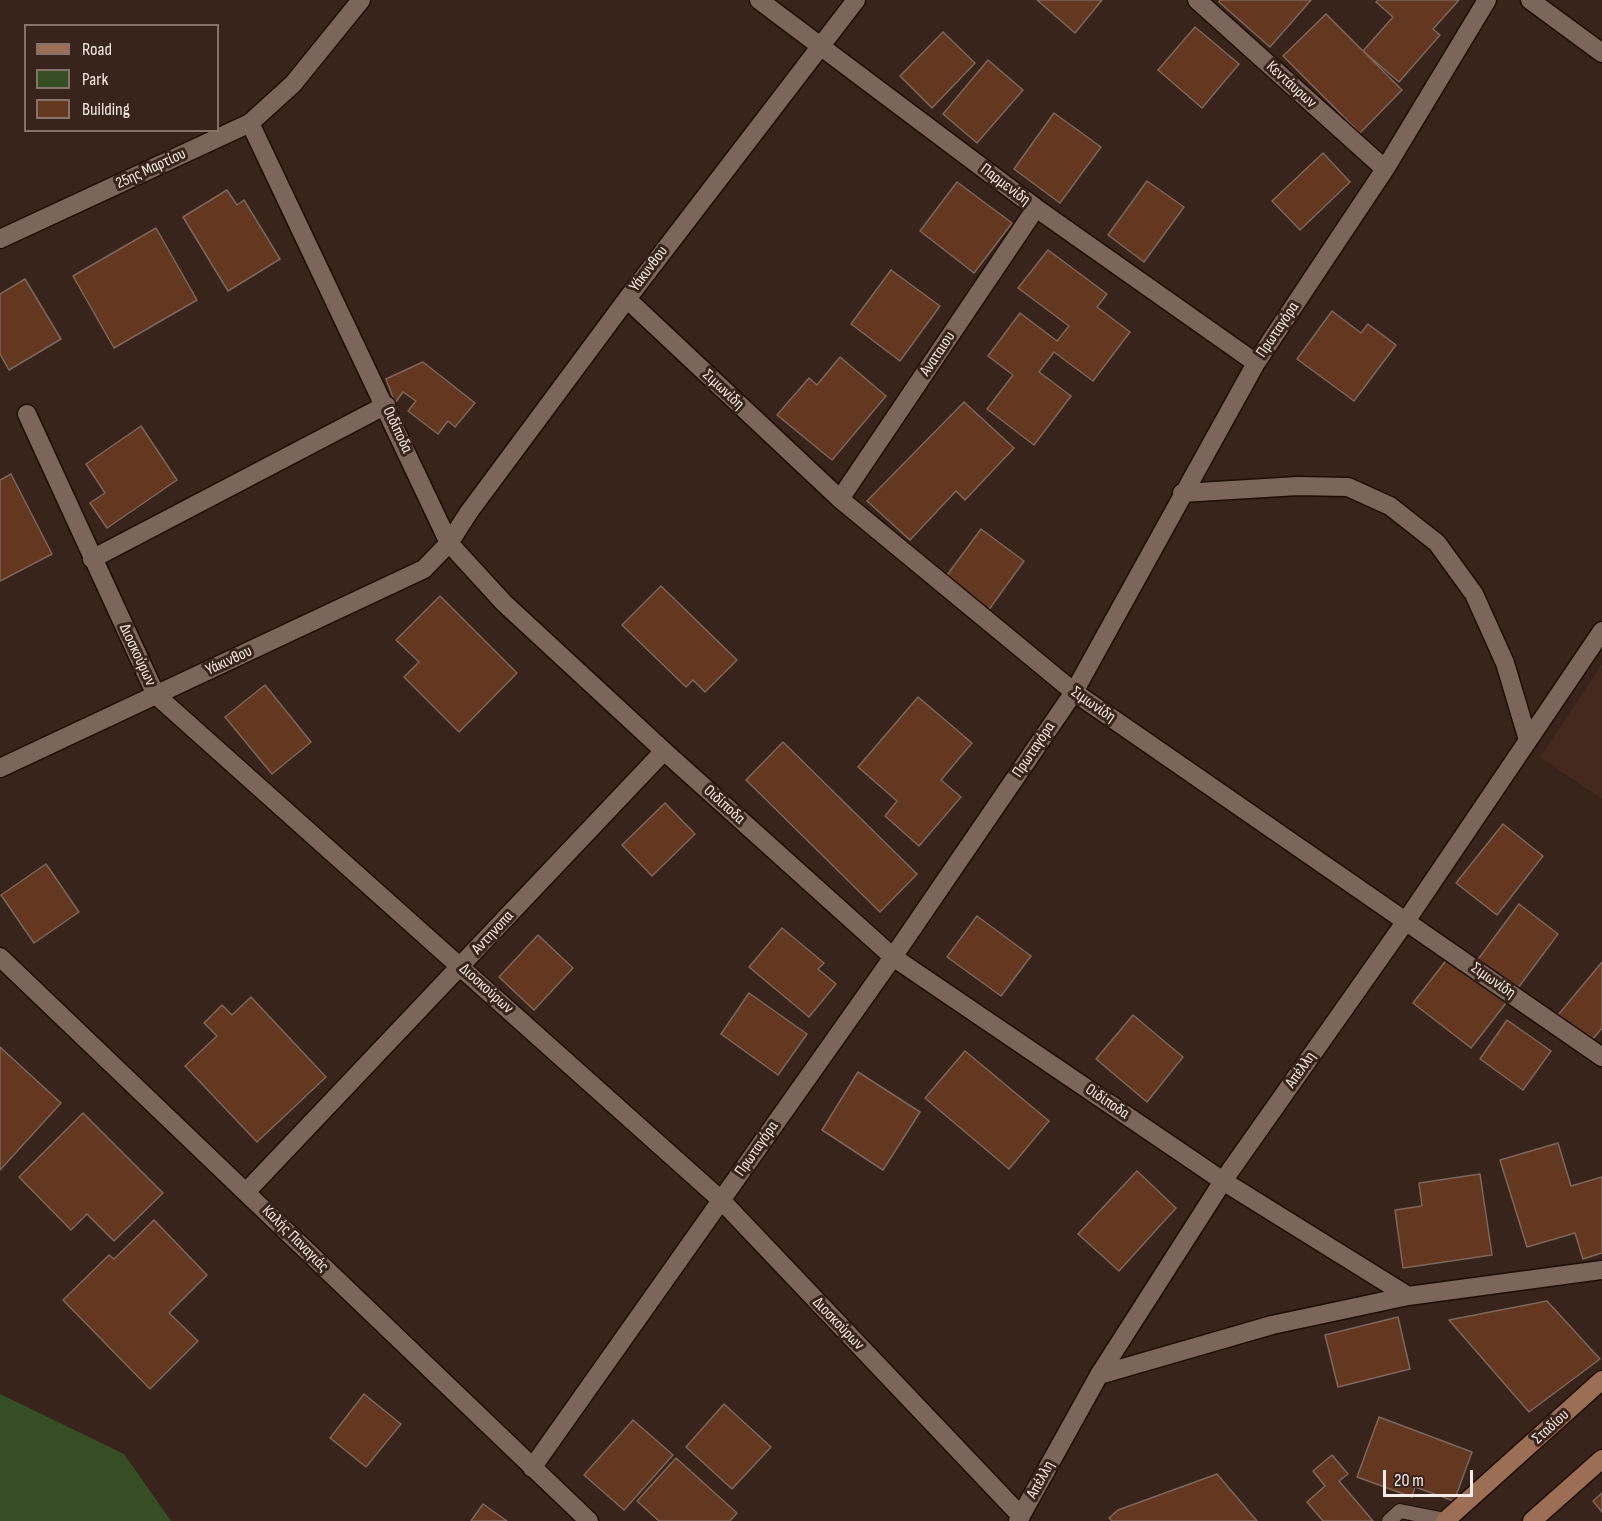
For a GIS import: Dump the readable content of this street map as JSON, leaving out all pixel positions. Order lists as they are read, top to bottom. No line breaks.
{"streets":{"main road":["Σταδίου"],"street":["Κεντάυρων","25ης Μαρτίου","Παρμενίδη","Υάκυνθου","Πρωταγόρα","Αναταιου","Σιμωνίδη","Οιδίποδα","Διοσκούρων","Υάκινθου","Αντηνοπα","Απέλλη","Καλής Παναγιάς"]},"crossings":[["Κεντάυρων","Πρωταγόρα"],["25ης Μαρτίου","Οιδίποδα"],["Παρμενίδη","Υάκυνθου"],["Παρμενίδη","Πρωταγόρα"],["Παρμενίδη","Αναταιου"],["Υάκυνθου","Σιμωνίδη"],["Υάκυνθου","Οιδίποδα"],["Υάκυνθου","Υάκινθου"],["Πρωταγόρα","Σιμωνίδη"],["Πρωταγόρα","Οιδίποδα"],["Πρωταγόρα","Διοσκούρων"],["Πρωταγόρα","Καλής Παναγιάς"],["Αναταιου","Σιμωνίδη"],["Σιμωνίδη","Απέλλη"],["Οιδίποδα","Υάκινθου"],["Οιδίποδα","Αντηνοπα"],["Οιδίποδα","Απέλλη"],["Διοσκούρων","Υάκινθου"],["Διοσκούρων","Αντηνοπα"],["Διοσκούρων","Απέλλη"],["Αντηνοπα","Καλής Παναγιάς"]],"legend":["Road","Park","Building"],"scale_bar":"20 m"}
